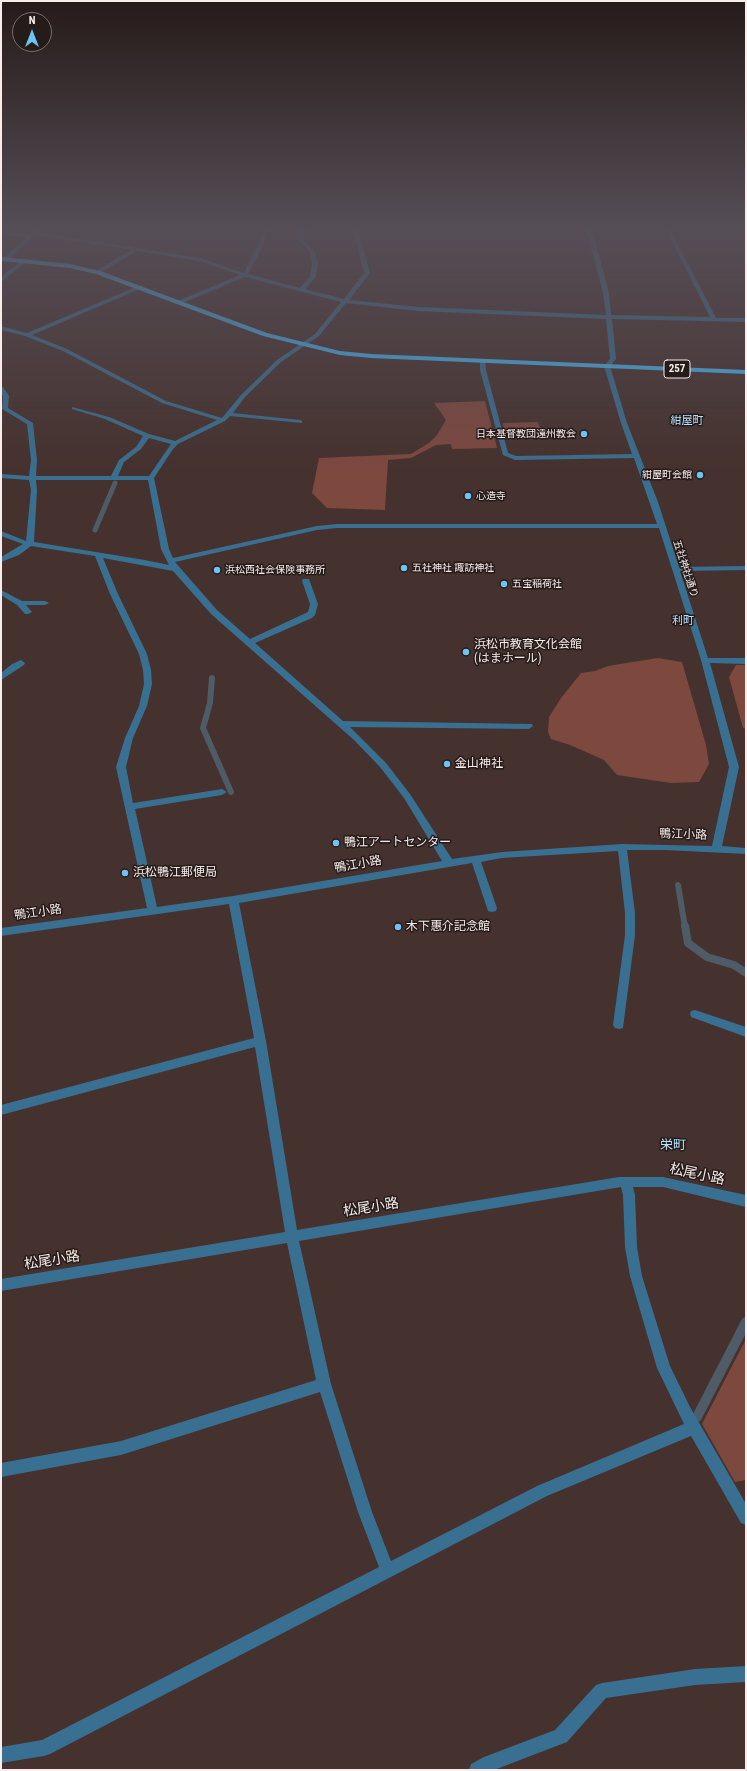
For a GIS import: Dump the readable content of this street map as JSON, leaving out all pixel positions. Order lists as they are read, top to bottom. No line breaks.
{"streets":{"highway":["257"],"street":["五社神社通り","鴨江小路","松尾小路"]},"crossings":[["257","五社神社通り"],["五社神社通り","鴨江小路"]],"districts":["紺屋町","利町","栄町"],"places":["日本基督教団遠州教会","紺屋町会館","心造寺","五社神社 諏訪神社","浜松西社会保険事務所","五宝稲荷社","浜松市教育文化会館 (はまホール)","金山神社","鴨江アートセンター","浜松鴨江郵便局","木下惠介記念館"],"north":"top"}
